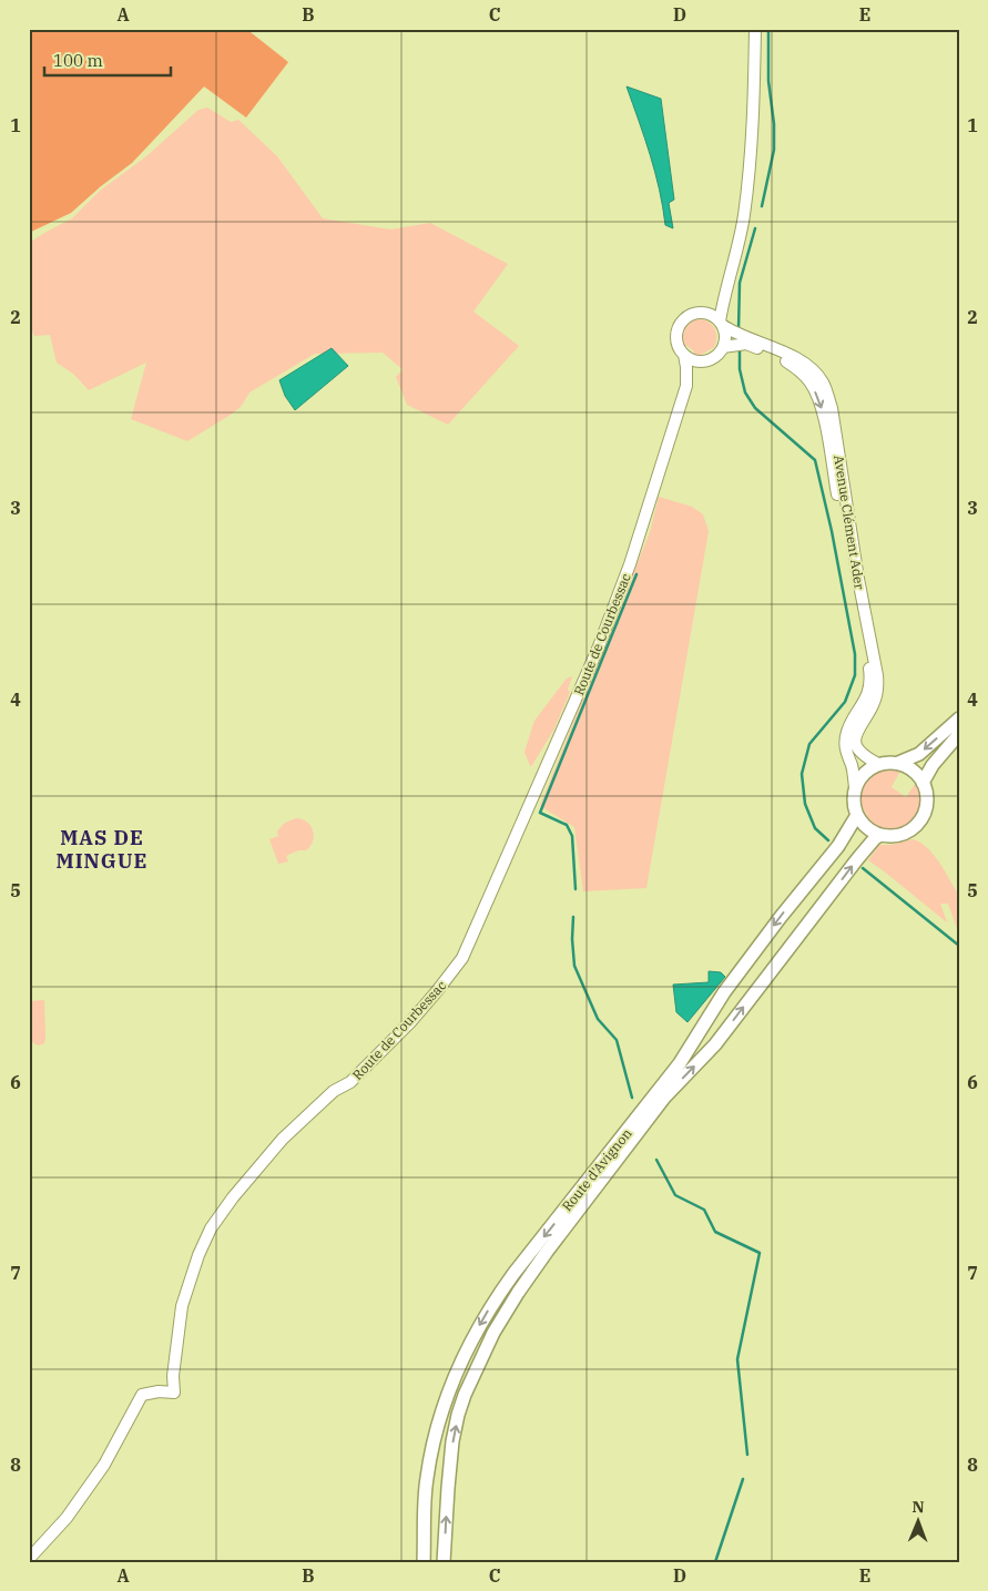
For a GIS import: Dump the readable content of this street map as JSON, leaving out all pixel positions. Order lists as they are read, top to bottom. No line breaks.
{"streets":{"main road":["Route d'Avignon"],"street":["Avenue Clément Ader","Route de Courbessac"]},"crossings":[["Avenue Clément Ader","Route de Courbessac"],["Avenue Clément Ader","Route d'Avignon"]],"one_way":["Avenue Clément Ader"],"districts":["MAS DE MINGUE"],"scale_bar":"100 m","north":"top","grid":{"columns":["A","B","C","D","E"],"rows":["1","2","3","4","5","6","7","8"]}}
